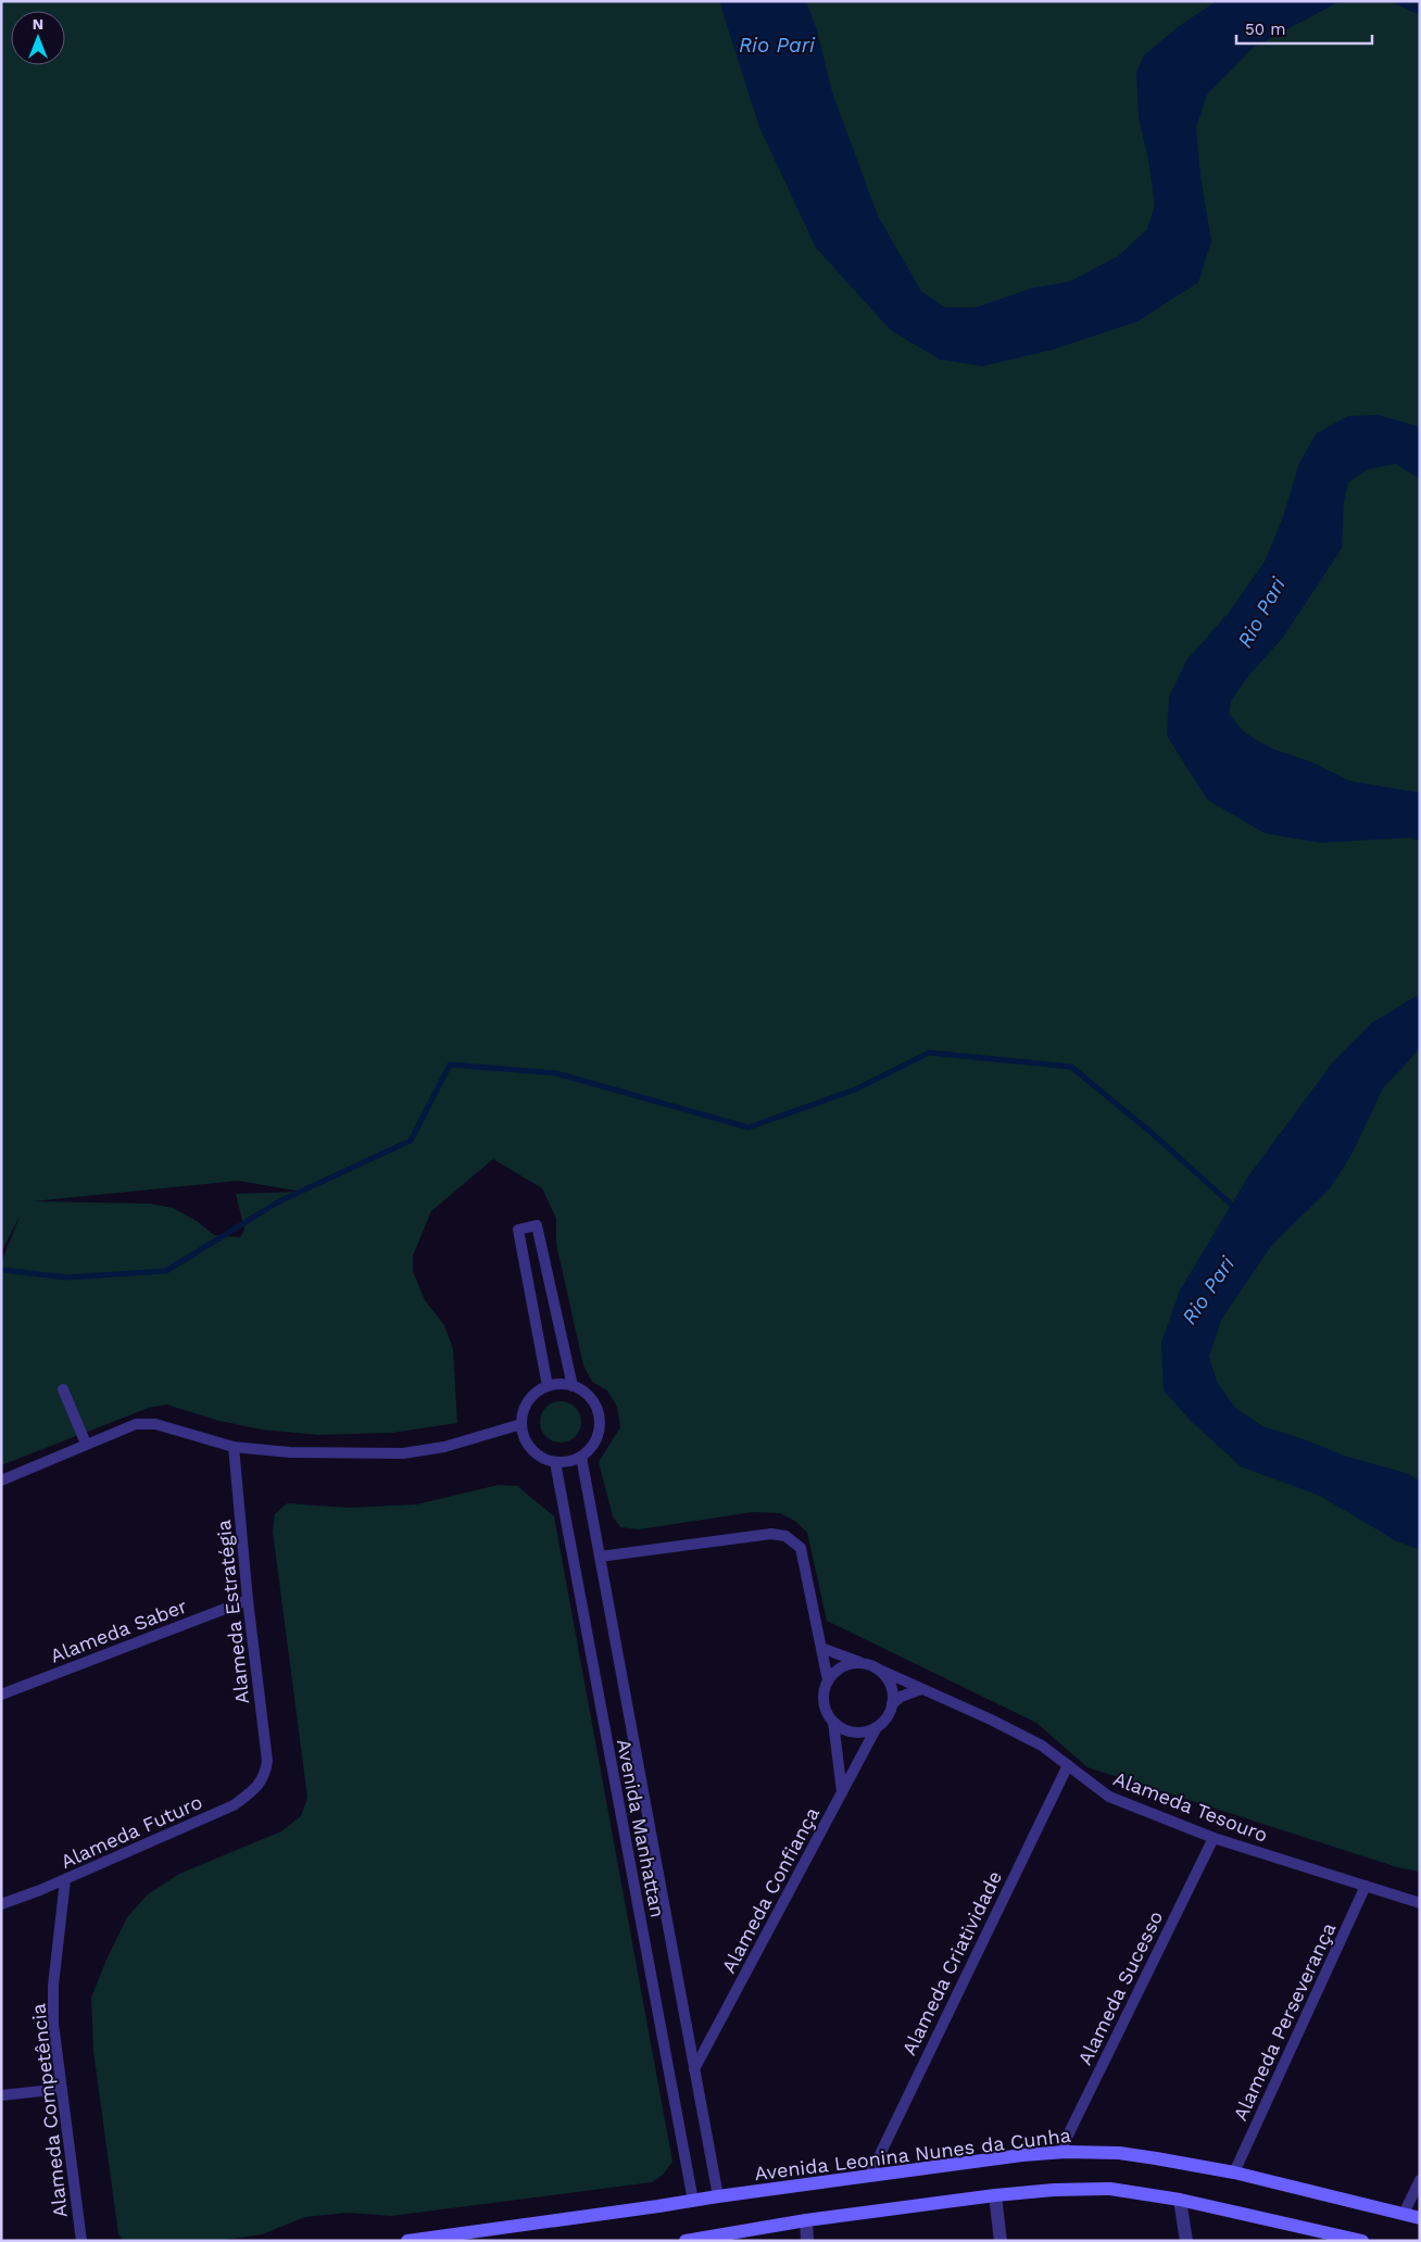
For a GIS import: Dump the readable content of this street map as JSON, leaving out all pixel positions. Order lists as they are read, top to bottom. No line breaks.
{"streets":{"street":["Avenida Leonina Nunes da Cunha"],"lane":["Alameda Estratégia","Alameda Saber","Alameda Tesouro","Avenida Manhattan","Alameda Futuro","Alameda Confiança","Alameda Criatividade","Alameda Sucesso","Alameda Perseverança","Alameda Competência"]},"crossings":[["Alameda Estratégia","Alameda Saber"],["Alameda Estratégia","Alameda Futuro"],["Alameda Tesouro","Alameda Confiança"],["Alameda Tesouro","Alameda Criatividade"],["Alameda Tesouro","Alameda Sucesso"],["Alameda Tesouro","Alameda Perseverança"],["Avenida Manhattan","Alameda Confiança"],["Avenida Manhattan","Avenida Leonina Nunes da Cunha"],["Alameda Futuro","Alameda Competência"],["Alameda Criatividade","Avenida Leonina Nunes da Cunha"],["Alameda Sucesso","Avenida Leonina Nunes da Cunha"],["Alameda Perseverança","Avenida Leonina Nunes da Cunha"]],"water":["Rio Pari"],"scale_bar":"50 m","north":"top"}
